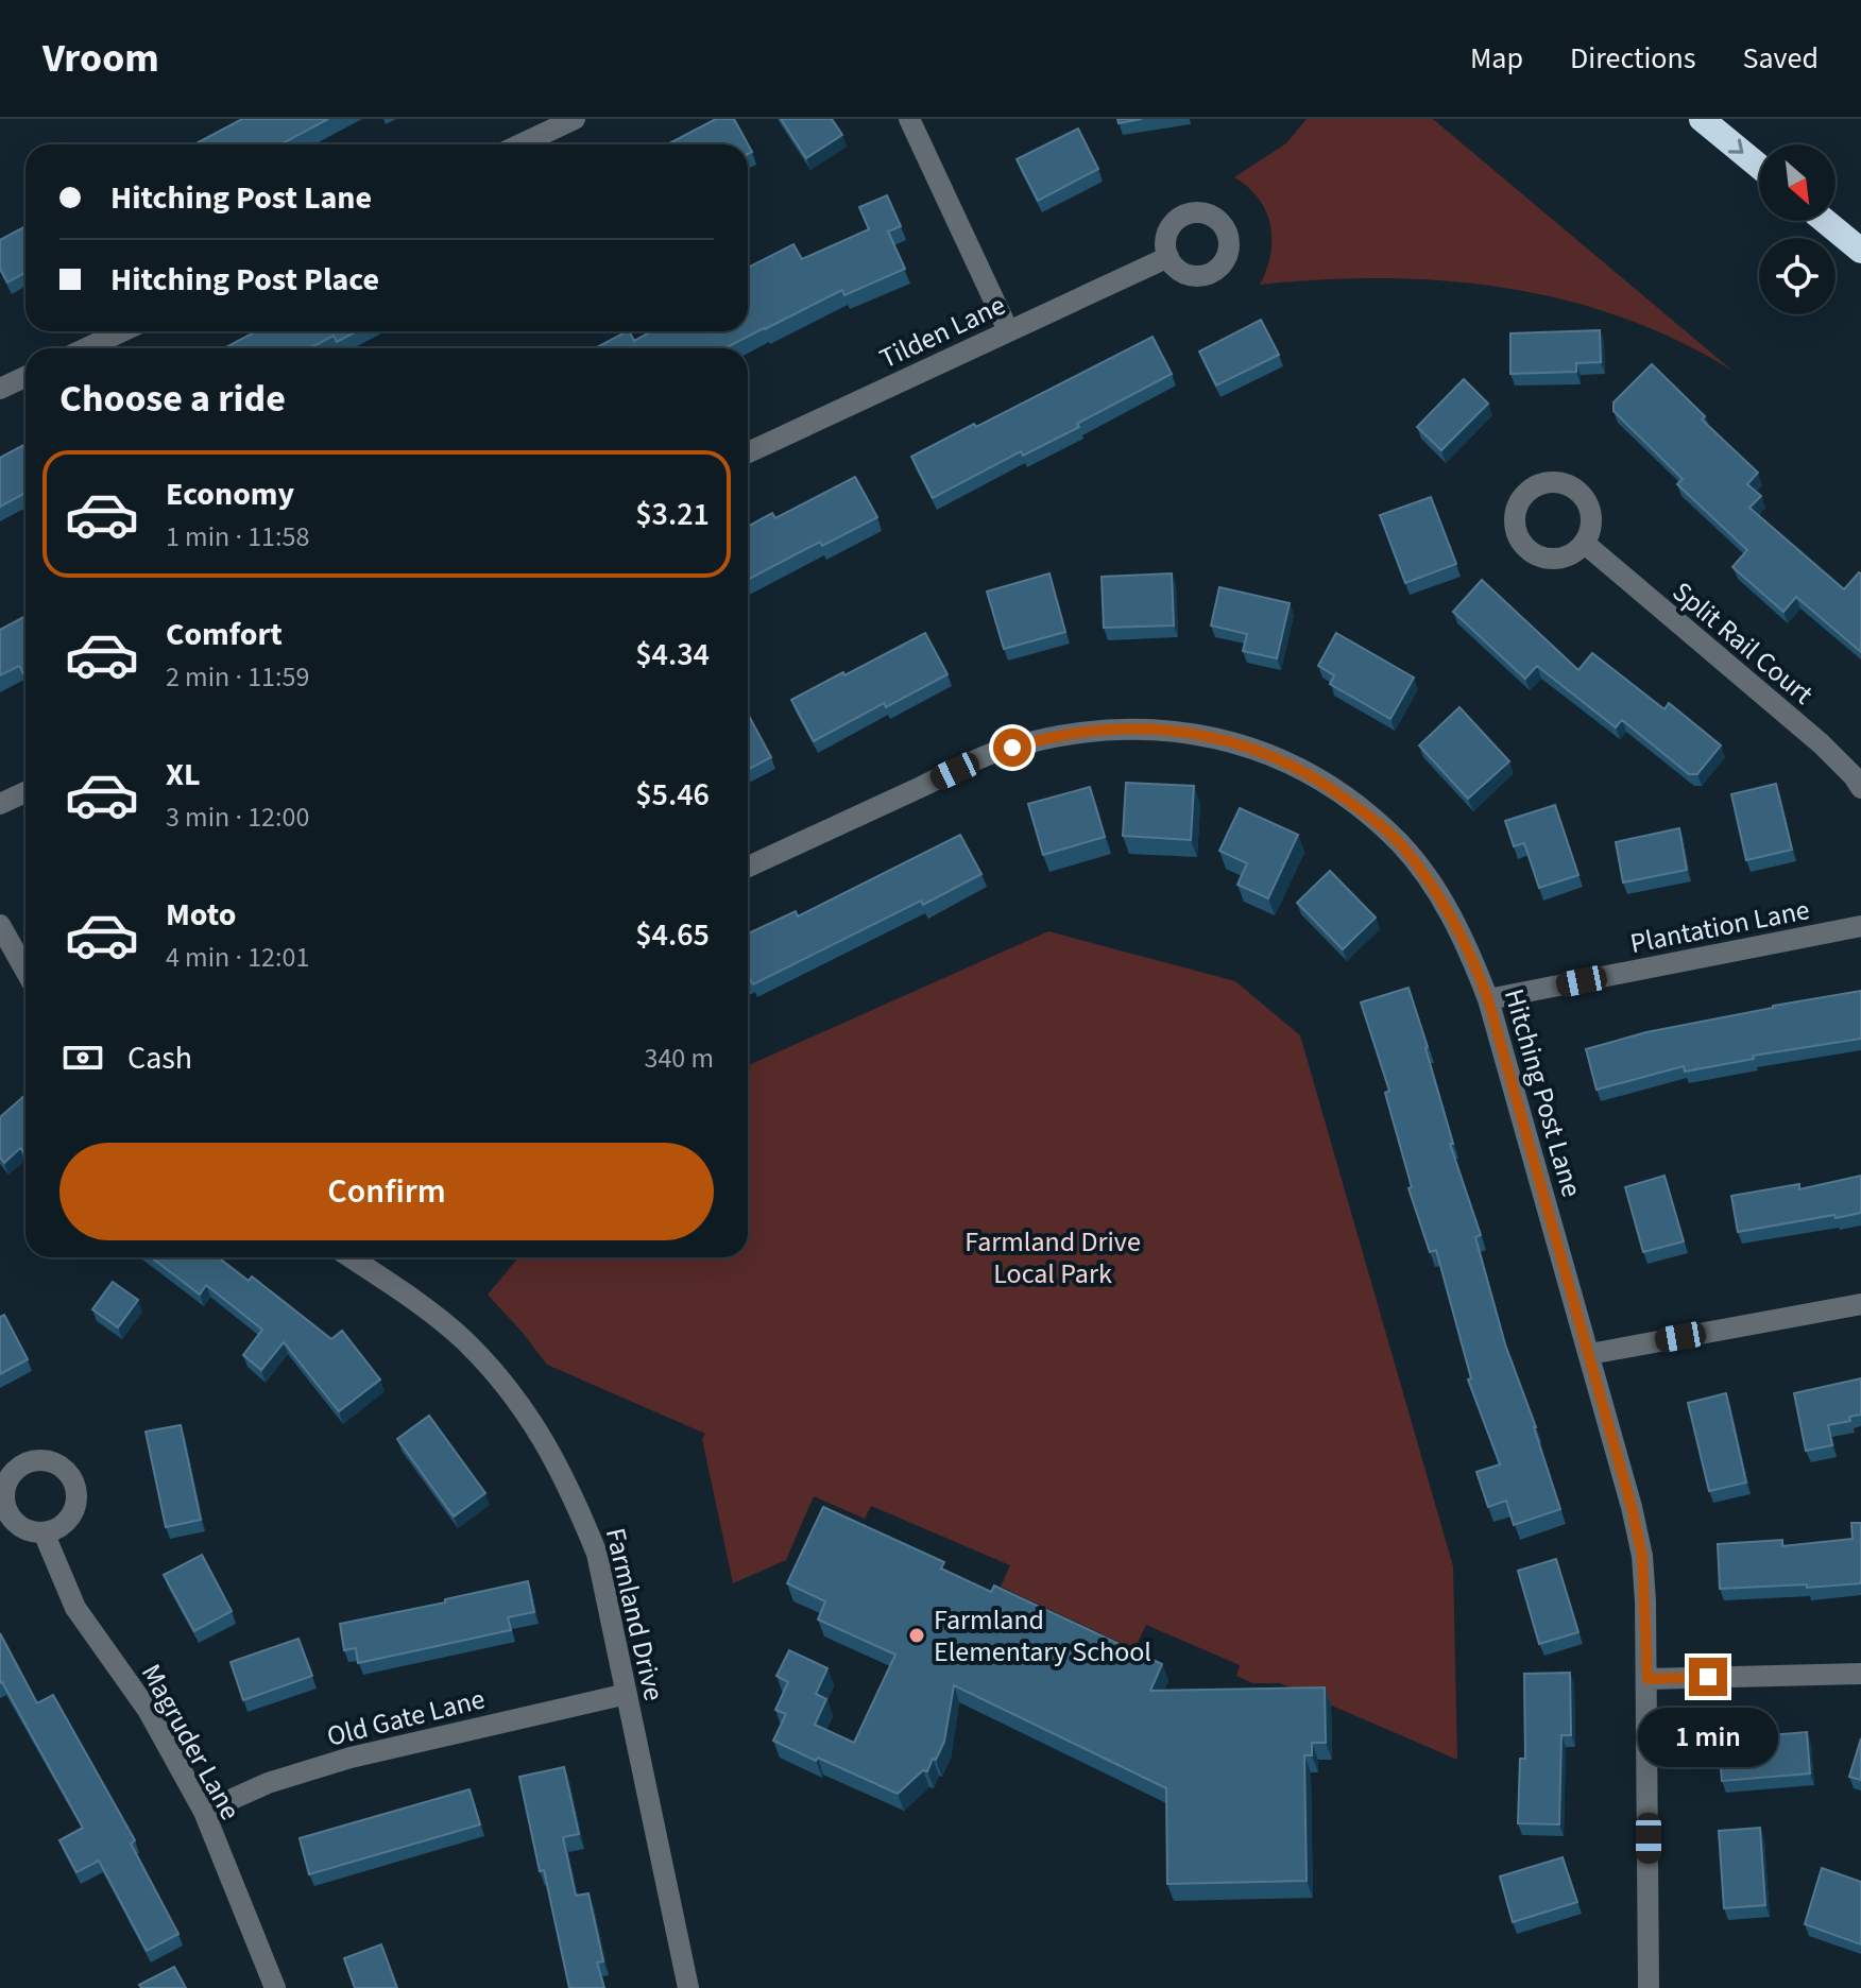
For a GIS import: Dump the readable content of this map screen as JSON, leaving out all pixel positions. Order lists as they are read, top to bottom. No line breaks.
{"streets":{"street":["Tilden Lane","Split Rail Court","Plantation Lane","Hitching Post Lane","Farmland Drive","Old Gate Lane","Magruder Lane"]},"crossings":[["Plantation Lane","Hitching Post Lane"],["Farmland Drive","Old Gate Lane"],["Old Gate Lane","Magruder Lane"]],"parks":["Farmland Drive Local Park"],"places":["Farmland Elementary School"],"north":"bottom right","page":{"header":"Vroom","nav":["Map","Directions","Saved"],"banner":["Hitching Post Lane","Hitching Post Place"],"heading":"Choose a ride","list":[{"name":"Economy","note":"1 min · 11:58","value":"$3.21"},{"name":"Comfort","note":"2 min · 11:59","value":"$4.34"},{"name":"XL","note":"3 min · 12:00","value":"$5.46"},{"name":"Moto","note":"4 min · 12:01","value":"$4.65"}],"pay":["Cash","340 m"],"buttons":"Confirm","bubble":"1 min"}}
